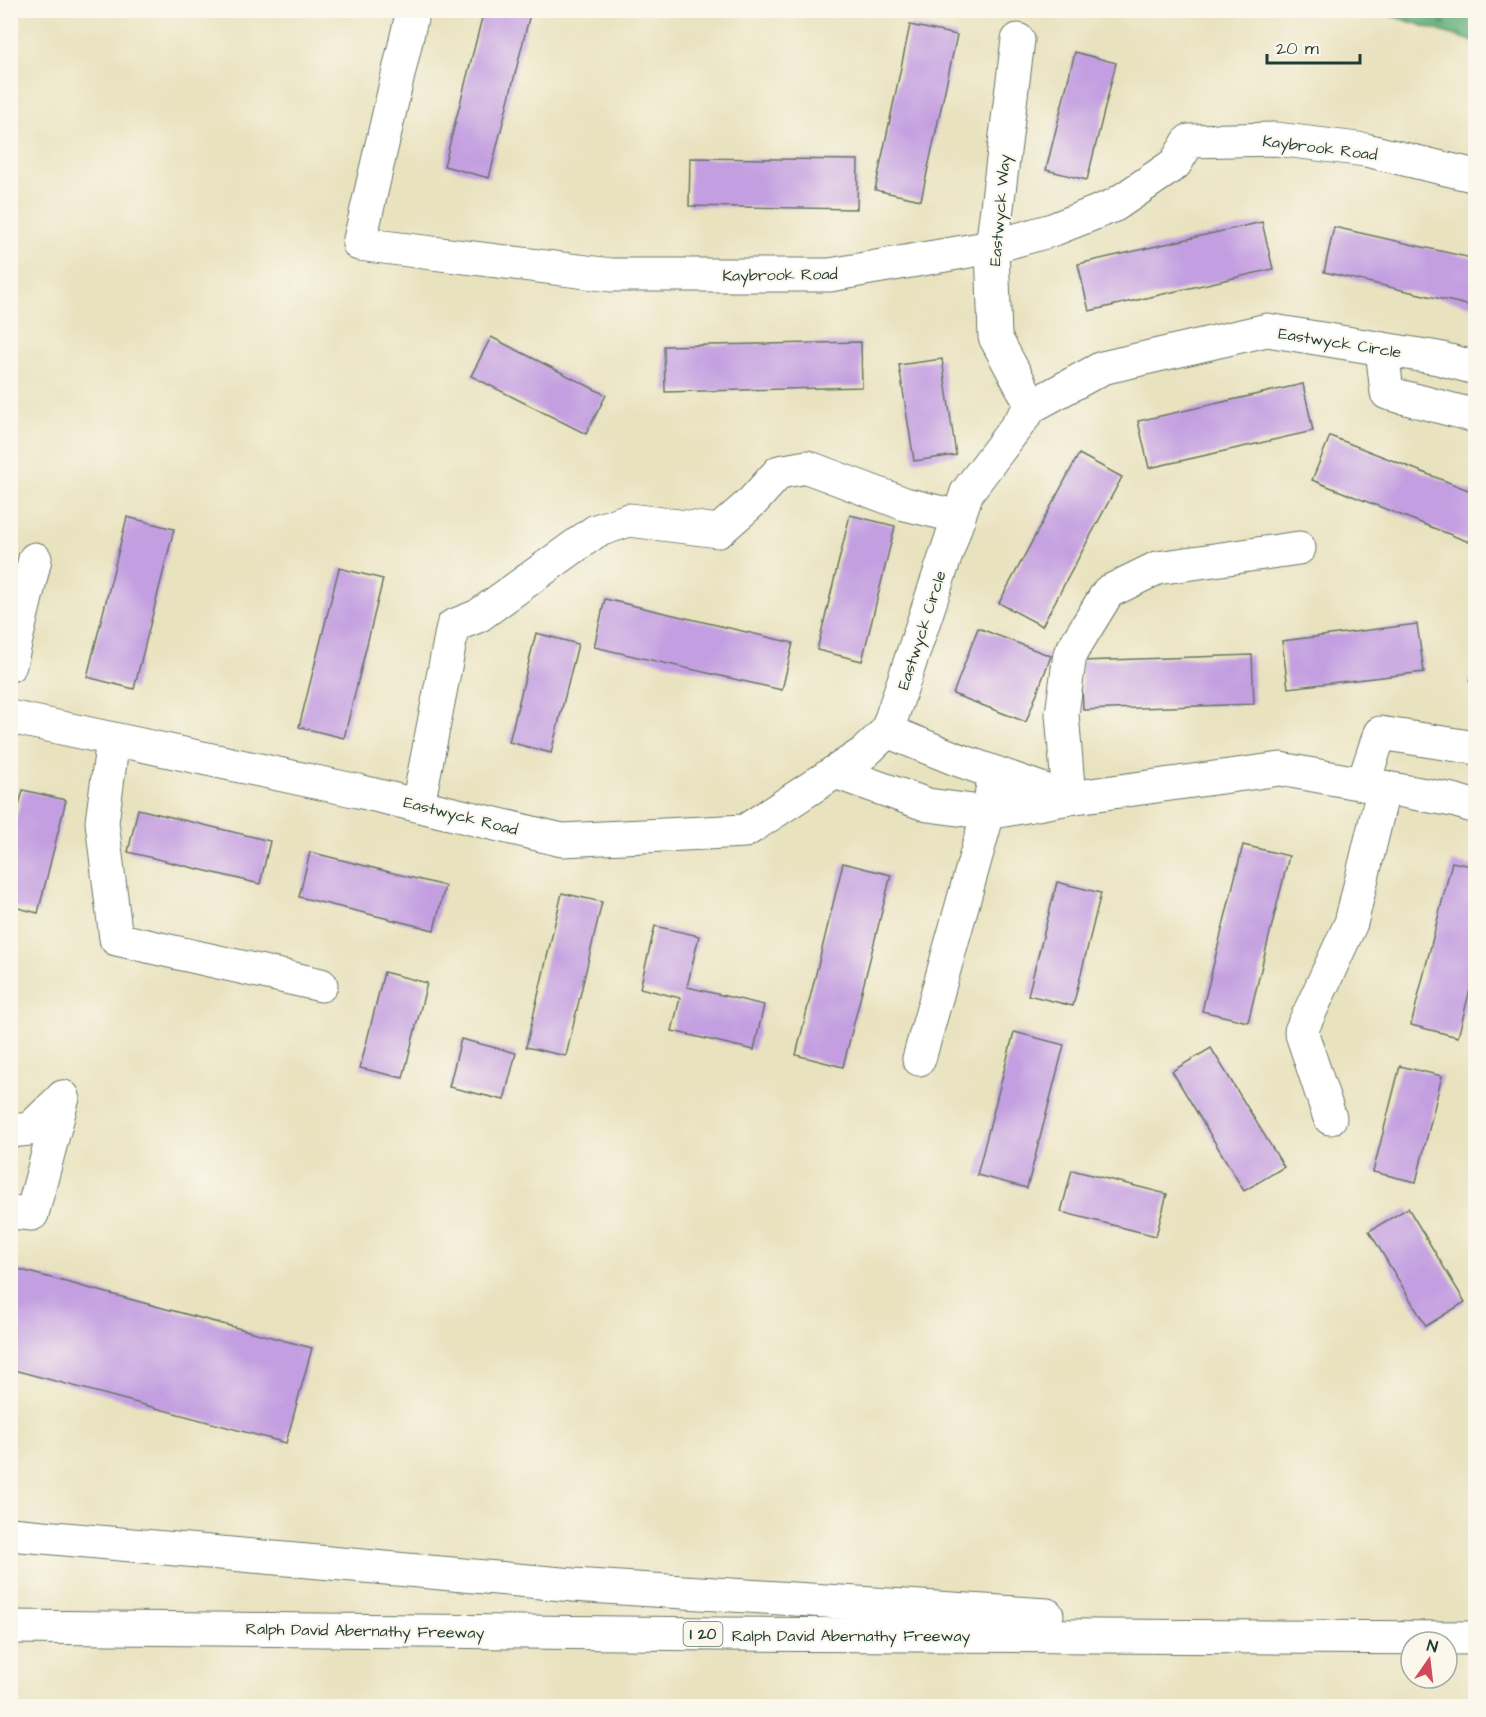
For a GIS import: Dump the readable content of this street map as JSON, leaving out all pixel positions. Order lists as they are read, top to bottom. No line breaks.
{"streets":{"main road":["Kaybrook Road","Eastwyck Way","Eastwyck Circle","Eastwyck Road","Ralph David Abernathy Freeway","I 20"]},"crossings":[["Kaybrook Road","Eastwyck Way"],["Eastwyck Way","Eastwyck Circle"],["Eastwyck Circle","Eastwyck Road"]],"scale_bar":"20 m","north":"top"}
